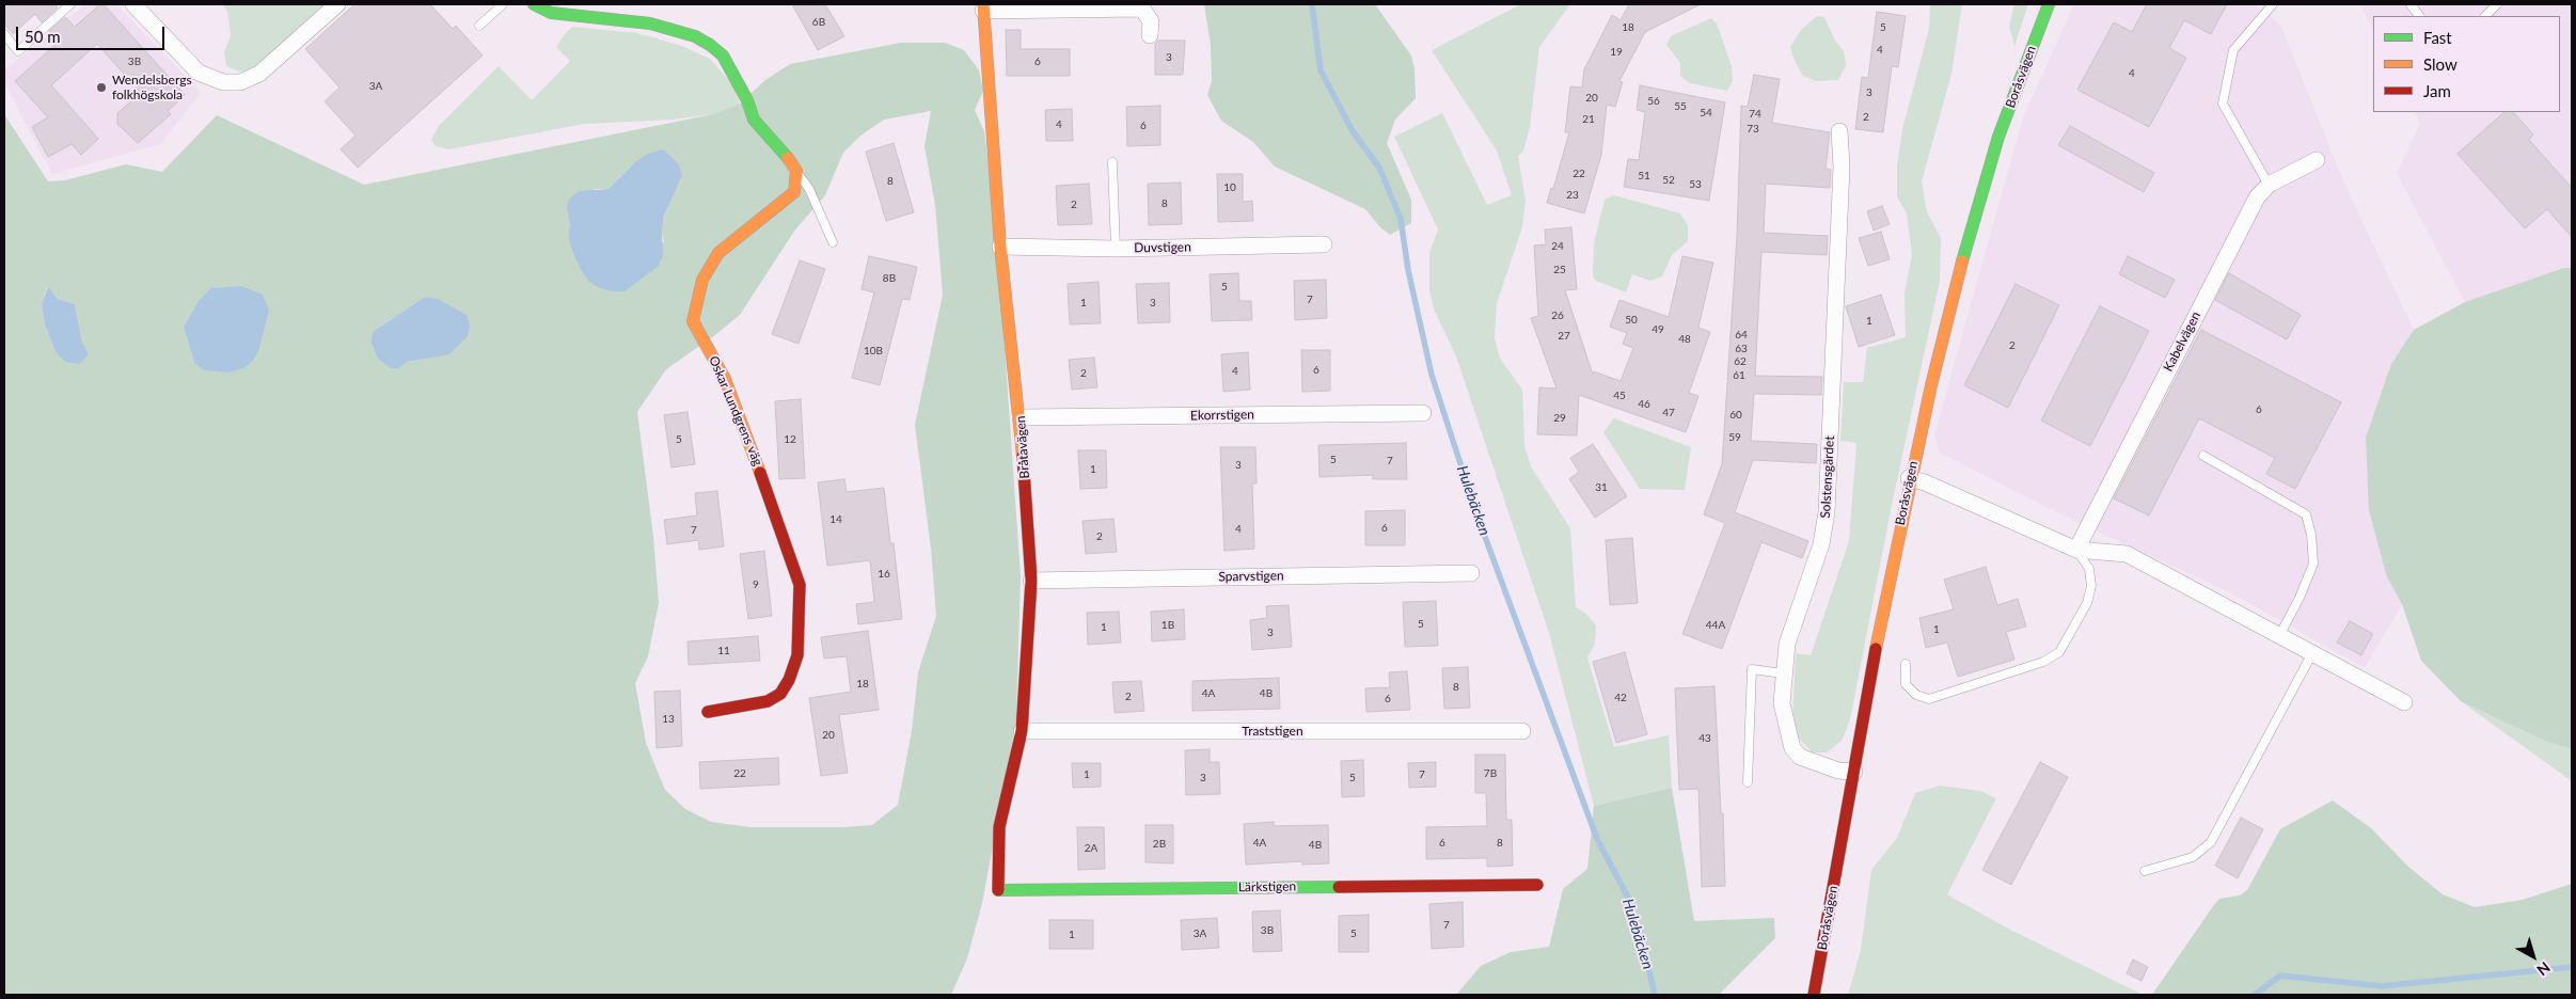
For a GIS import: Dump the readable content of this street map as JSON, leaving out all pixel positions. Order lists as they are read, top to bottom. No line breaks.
{"streets":{"street":["Boråsvägen","Duvstigen","Kabelvägen","Oskar Lundgrens väg","Ekorrstigen","Bråtavägen","Solstensgärdet","Sparvstigen","Traststigen","Lärkstigen"]},"crossings":[["Boråsvägen","Solstensgärdet"],["Duvstigen","Bråtavägen"],["Ekorrstigen","Bråtavägen"],["Bråtavägen","Sparvstigen"],["Bråtavägen","Traststigen"],["Bråtavägen","Lärkstigen"]],"water":["Hulebäcken"],"places":["Wendelsbergs folkhögskola"],"house_numbers":["6B","18","5","4","19","3","3B","6","4","3A","3","20","56","55","54","74","2","21","4","6","73","22","51","52","8","53","10","23","8","2","24","25","8B","5","7","1","3","26","50","1","49","64","27","48","2","63","10B","62","6","4","2","61","45","46","6","47","60","29","59","5","12","5","7","3","1","31","14","6","4","7","2","16","9","5","1B","44A","1","1","3","11","18","8","4A","4B","2","42","6","13","20","43","22","7B","1","7","3","5","4A","6","8","2B","4B","2A","7","3B","3A","5","1"],"legend":["Fast","Slow","Jam"],"scale_bar":"50 m","north":"bottom right"}
